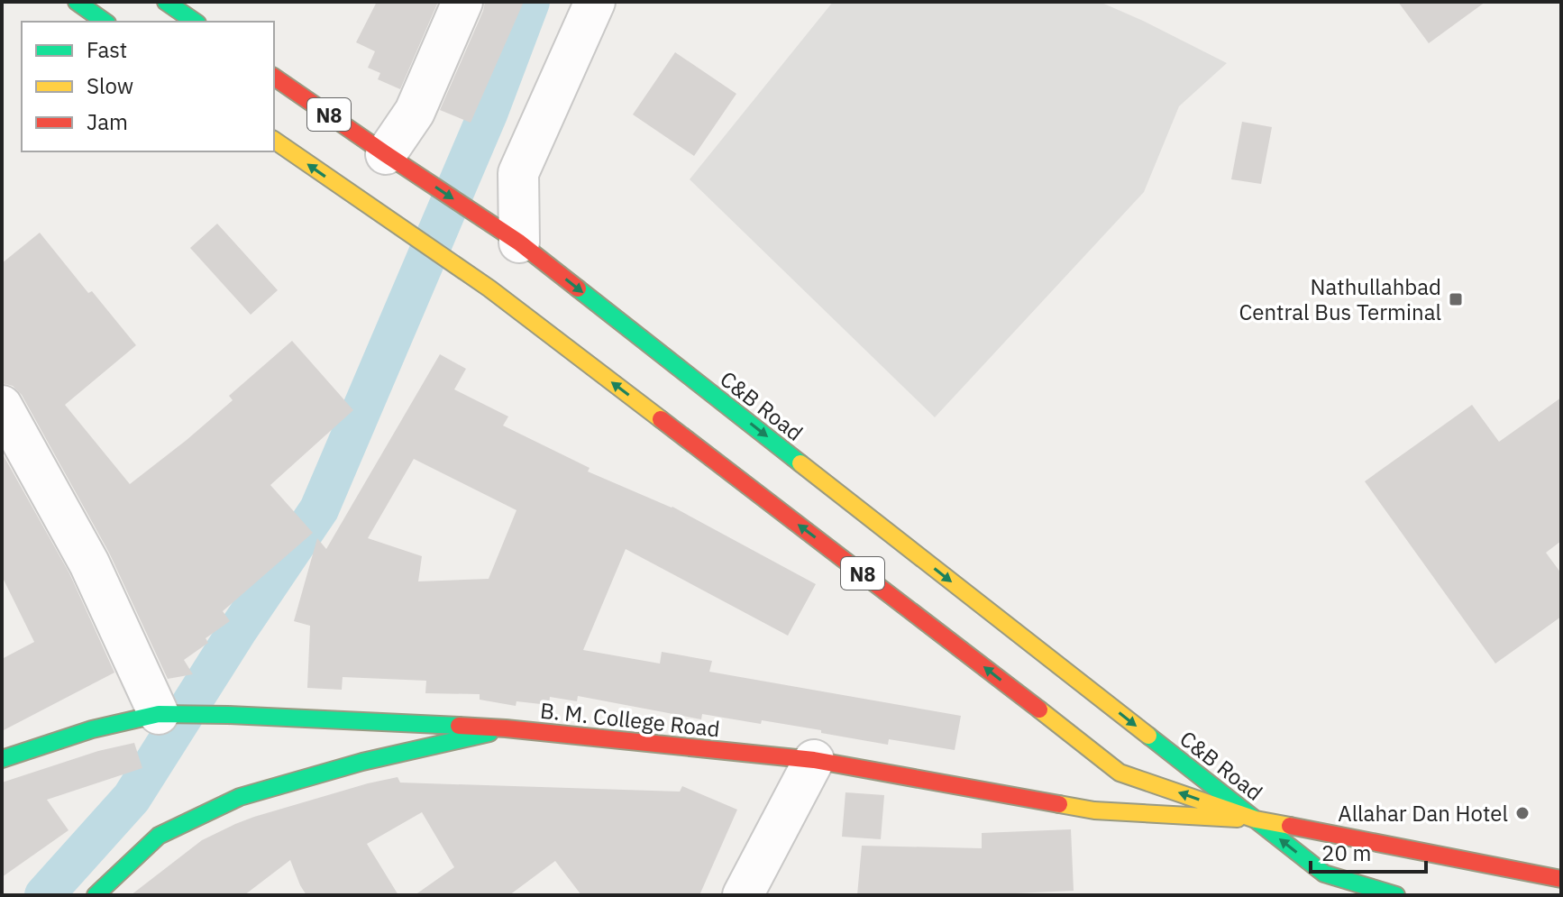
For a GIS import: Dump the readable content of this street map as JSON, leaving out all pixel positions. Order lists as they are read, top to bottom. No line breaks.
{"streets":{"main road":["N8","C&B Road","B. M. College Road"]},"crossings":[["N8","C&B Road"],["N8","B. M. College Road"],["C&B Road","B. M. College Road"]],"places":{"transit":["Nathullahbad Central Bus Terminal"],"other":["Allahar Dan Hotel"]},"legend":["Fast","Slow","Jam"],"scale_bar":"20 m"}
